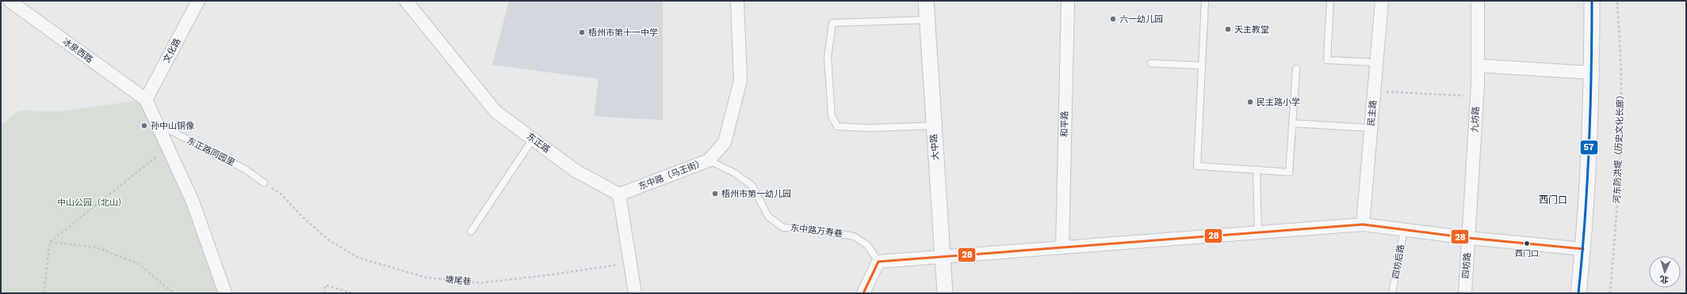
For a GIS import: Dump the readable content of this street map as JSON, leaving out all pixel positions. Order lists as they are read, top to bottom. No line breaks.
{"streets":{"street":["冰泉西路","文化路","民主路","九坊路","和平路","东正路","大中路","东中路（马王街）","四坊路"],"lane":["东正路同园里","东中路万寿巷","四坊后路"],"path":["河东防洪堤（历史文化长廊）","塘尾巷"]},"crossings":[["冰泉西路","文化路"],["九坊路","四坊路"],["东正路","东中路（马王街）"],["东正路同园里","塘尾巷"],["东中路（马王街）","东中路万寿巷"]],"districts":["西门口"],"parks":["中山公园（北山）"],"places":["六一幼儿园","天主教堂","梧州市第十一中学","民主路小学","孙中山铜像","梧州市第一幼儿园","西门口"],"lines":["transit line 57","transit line 28"],"north":"bottom"}
